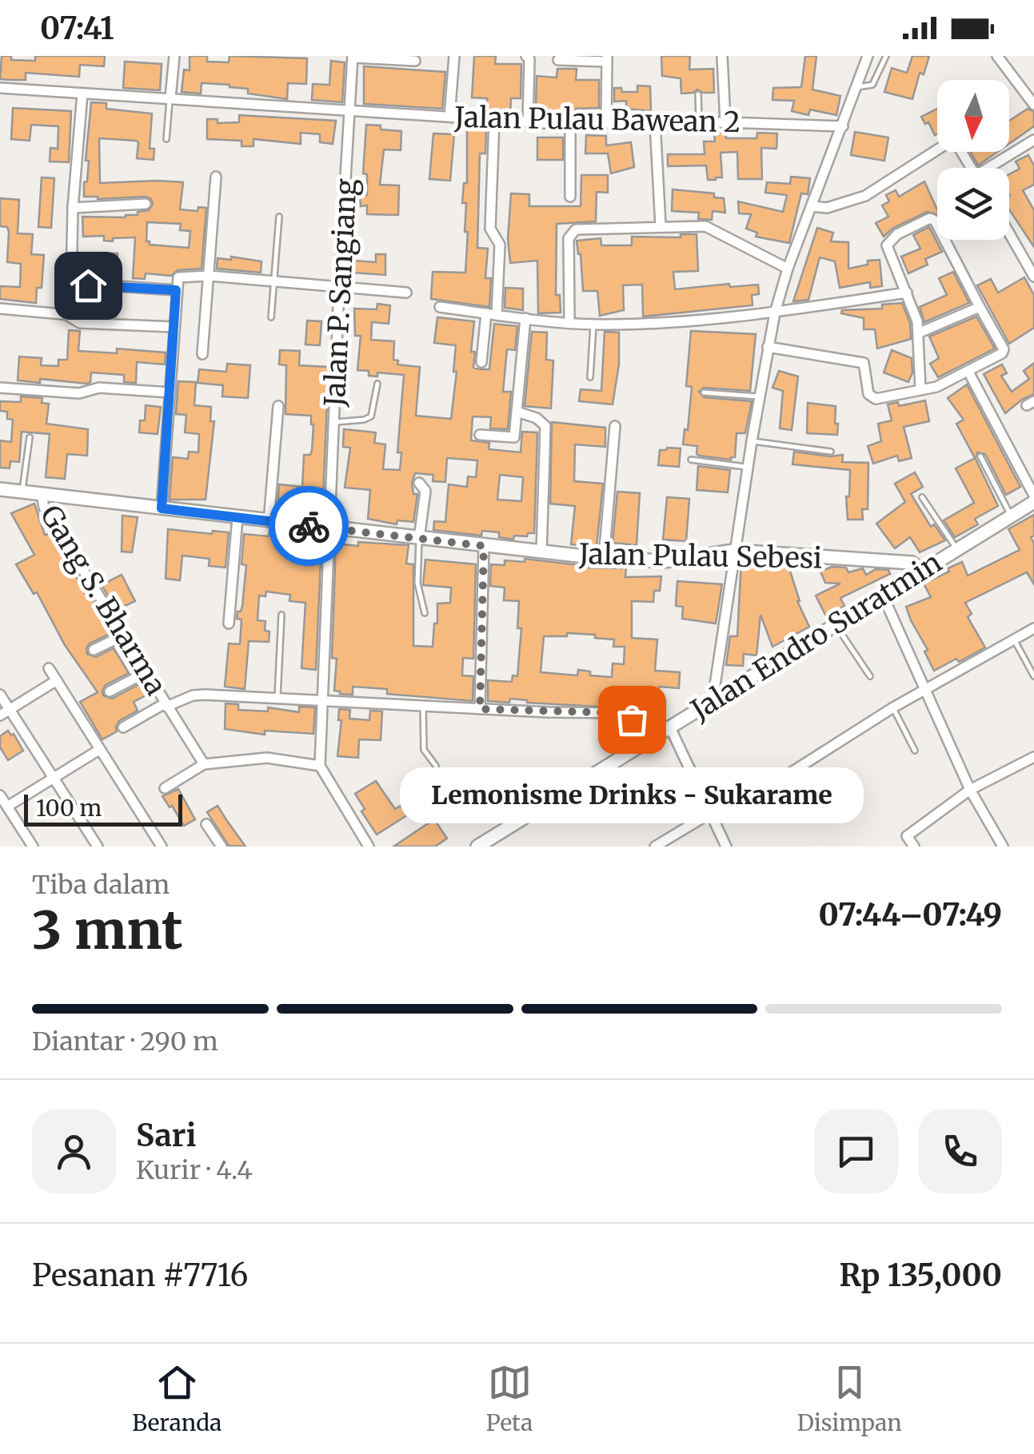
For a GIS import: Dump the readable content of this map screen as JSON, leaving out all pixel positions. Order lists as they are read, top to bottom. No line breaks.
{"streets":{"street":["Jalan Pulau Bawean 2","Jalan P. Sangiang","Jalan Pulau Sebesi","Gang S. Bharma","Jalan Endro Suratmin"]},"crossings":[["Jalan Pulau Bawean 2","Jalan P. Sangiang"],["Jalan P. Sangiang","Jalan Pulau Sebesi"],["Jalan Pulau Sebesi","Gang S. Bharma"],["Jalan Pulau Sebesi","Jalan Endro Suratmin"]],"places":["Lemonisme Drinks - Sukarame"],"scale_bar":"100 m","north":"bottom","page":{"status":"07:41","bubble":"Lemonisme Drinks - Sukarame","scale":"100 m","heading":["3 mnt","Tiba dalam","07:44–07:49"],"panel":["Sari","Kurir · 4.4","Pesanan #7716","Rp 135,000"],"bar":"Diantar · 290 m","tabs":["Beranda","Peta","Disimpan"]}}
